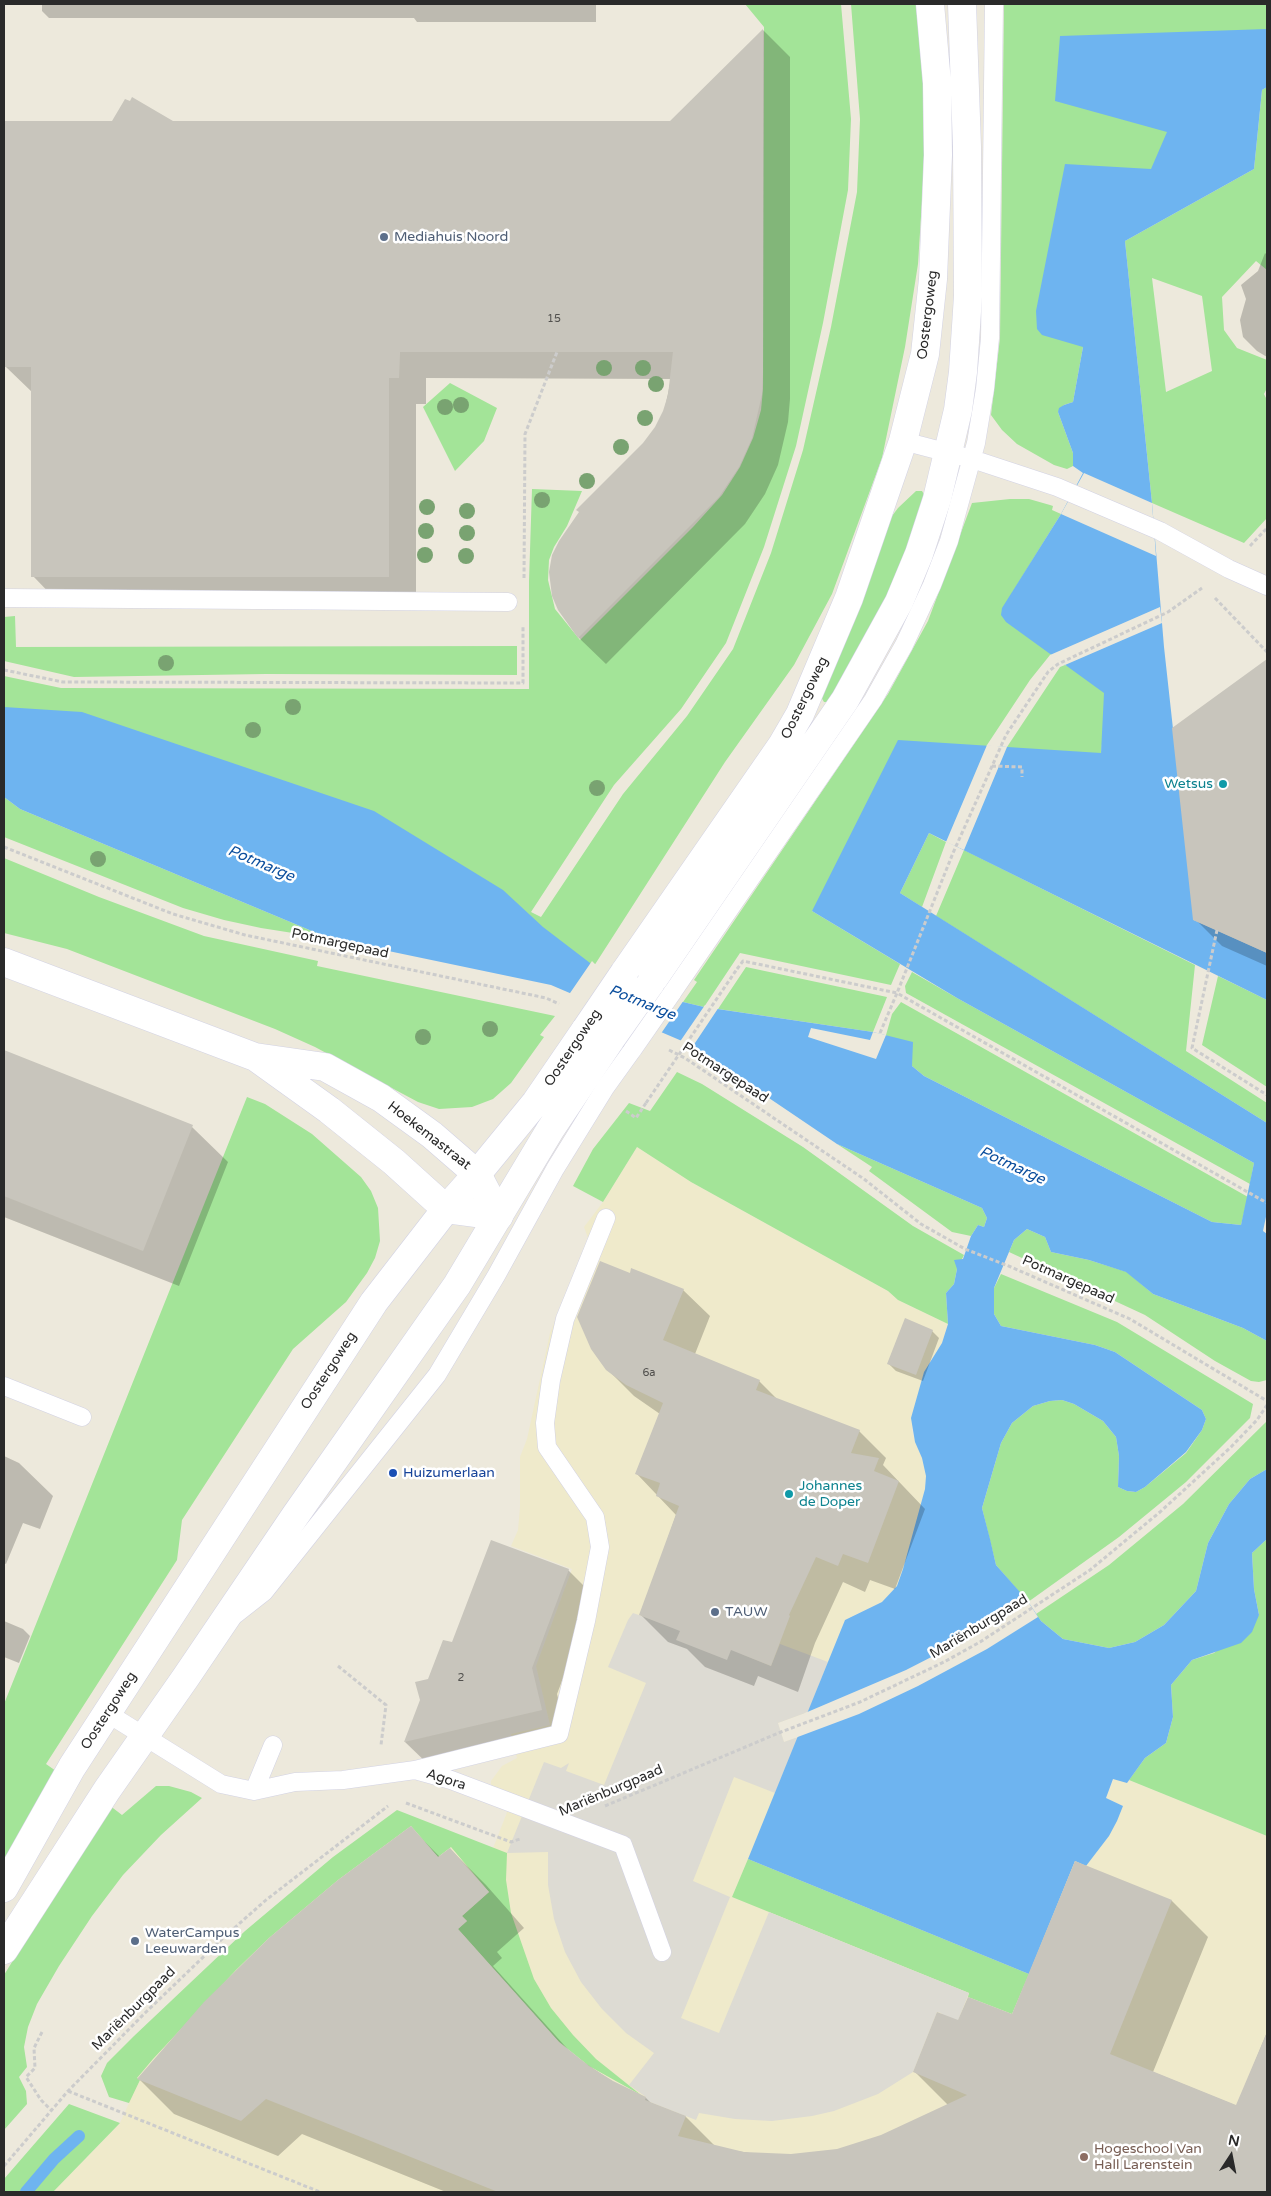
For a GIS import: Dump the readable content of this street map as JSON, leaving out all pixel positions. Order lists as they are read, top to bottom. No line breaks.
{"streets":{"main road":["Oostergoweg","Hoekemastraat"],"lane":["Agora"],"path":["Potmargepaad","Mariënburgpaad"]},"crossings":[["Oostergoweg","Hoekemastraat"],["Oostergoweg","Agora"],["Potmargepaad","Mariënburgpaad"],["Mariënburgpaad","Agora"]],"water":["Potmarge"],"places":["Mediahuis Noord","Wetsus","Huizumerlaan","Johannes de Doper","TAUW","WaterCampus Leeuwarden","Hogeschool Van Hall Larenstein"],"house_numbers":["15","6a","2"],"north":"top"}
